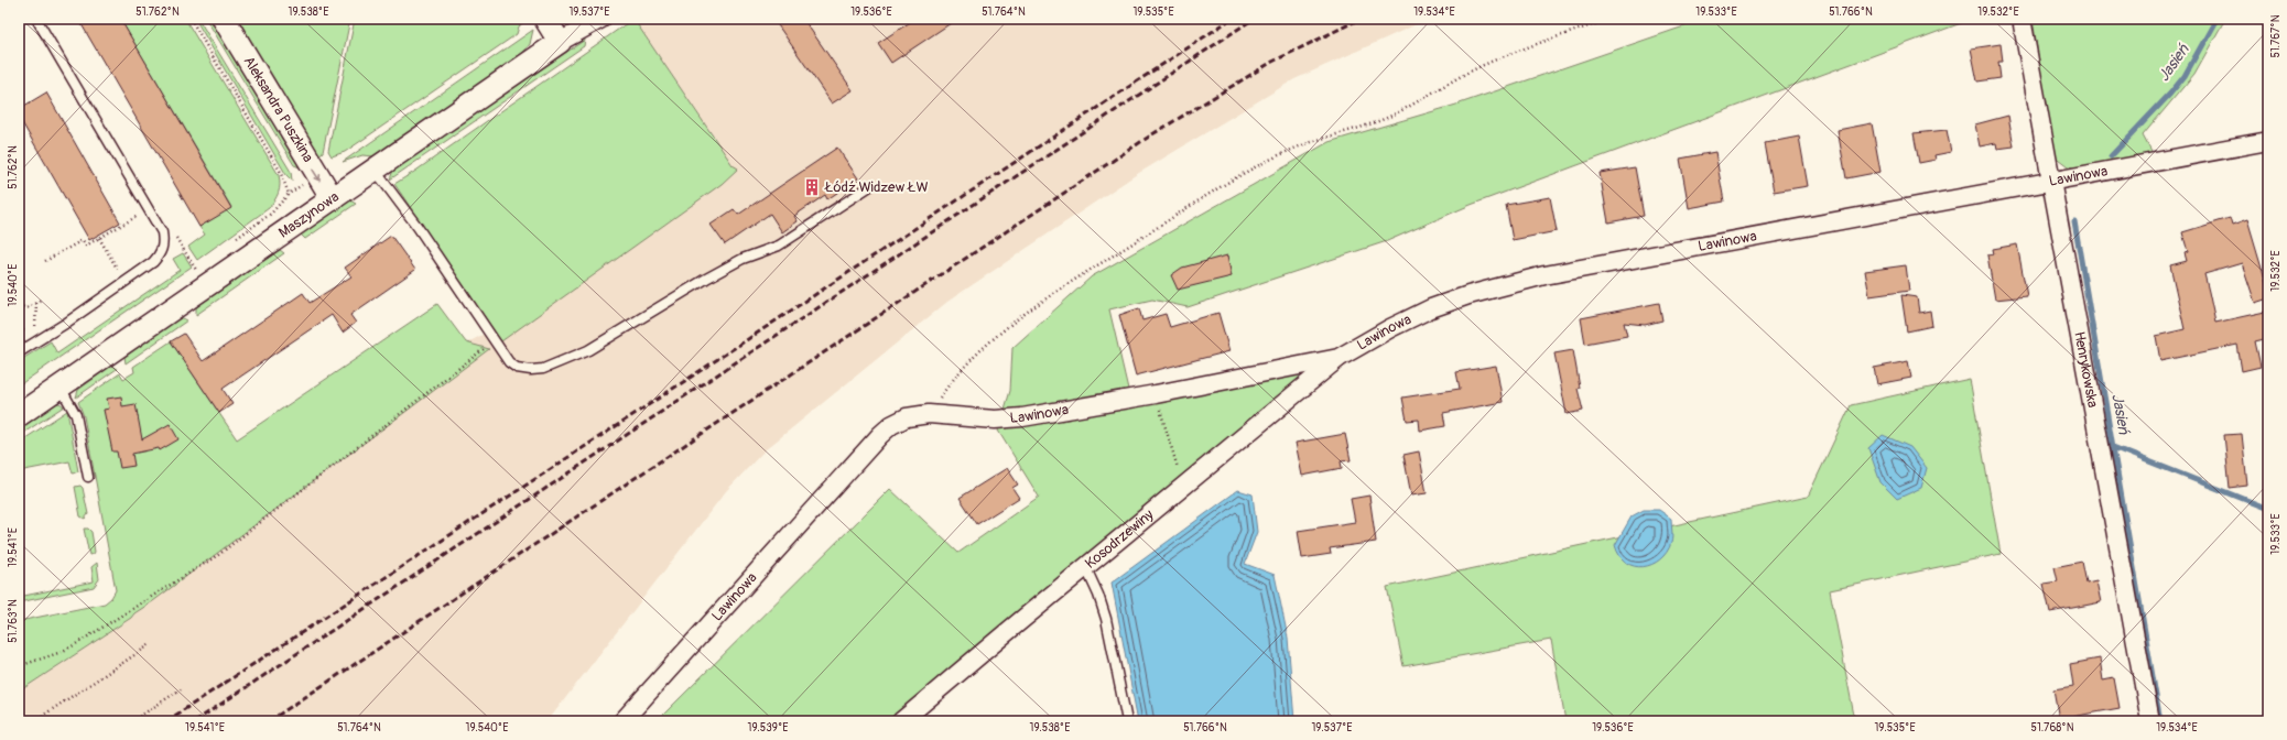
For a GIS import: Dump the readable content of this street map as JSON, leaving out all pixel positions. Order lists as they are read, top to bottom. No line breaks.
{"streets":{"street":["Aleksandra Puszkina","Lawinowa","Maszynowa","Henrykowska","Kosodrzewiny"]},"crossings":[["Aleksandra Puszkina","Maszynowa"],["Lawinowa","Henrykowska"],["Lawinowa","Kosodrzewiny"]],"one_way":["Aleksandra Puszkina"],"water":["Jasień"],"places":{"building":["Łódź Widzew ŁW"]},"coordinates":["51.762°N","19.538°E","19.537°E","19.536°E","51.764°N","19.535°E","19.534°E","19.533°E","51.766°N","19.532°E","51.767°N","19.540°E","19.541°E","51.763°N","19.539°E","51.768°N"]}
